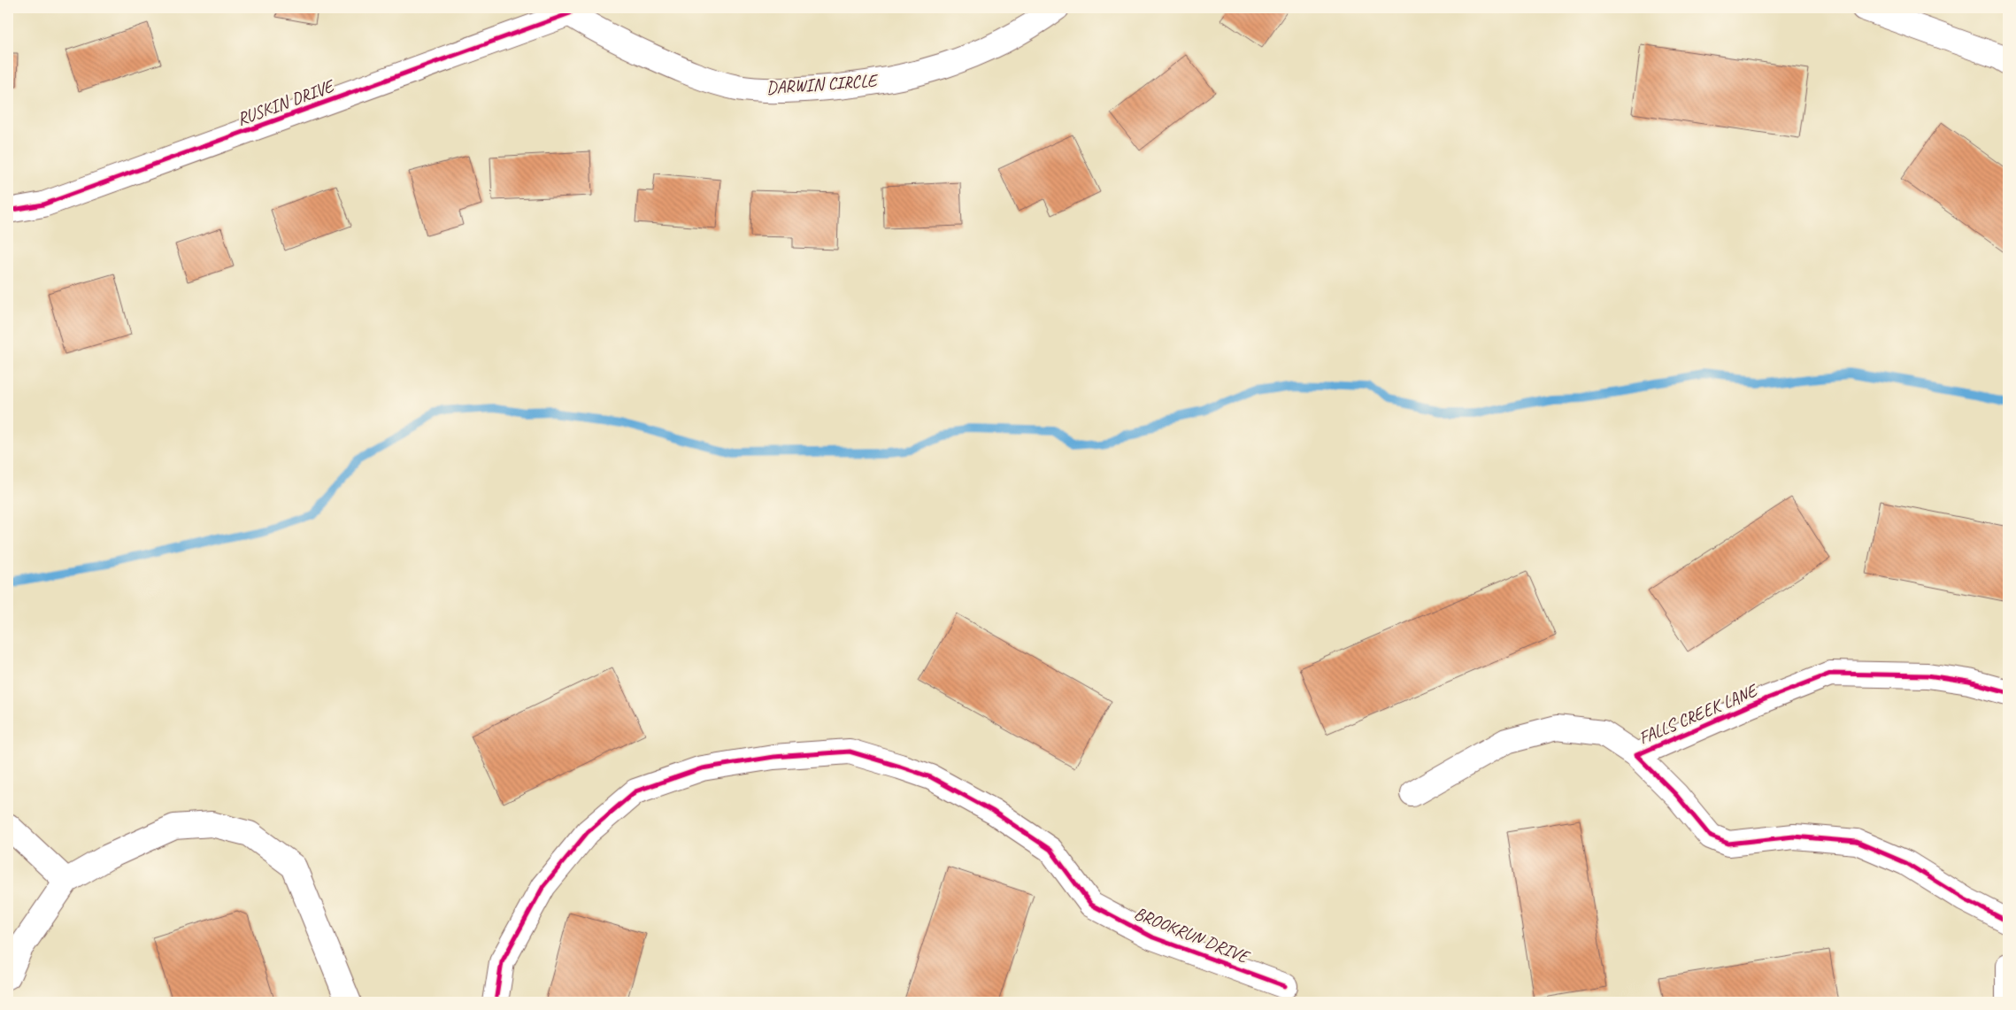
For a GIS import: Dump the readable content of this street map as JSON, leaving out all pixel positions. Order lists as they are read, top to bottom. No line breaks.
{"streets":{"street":["DARWIN CIRCLE","RUSKIN DRIVE","FALLS CREEK LANE","BROOKRUN DRIVE"]},"crossings":[["DARWIN CIRCLE","RUSKIN DRIVE"]]}
